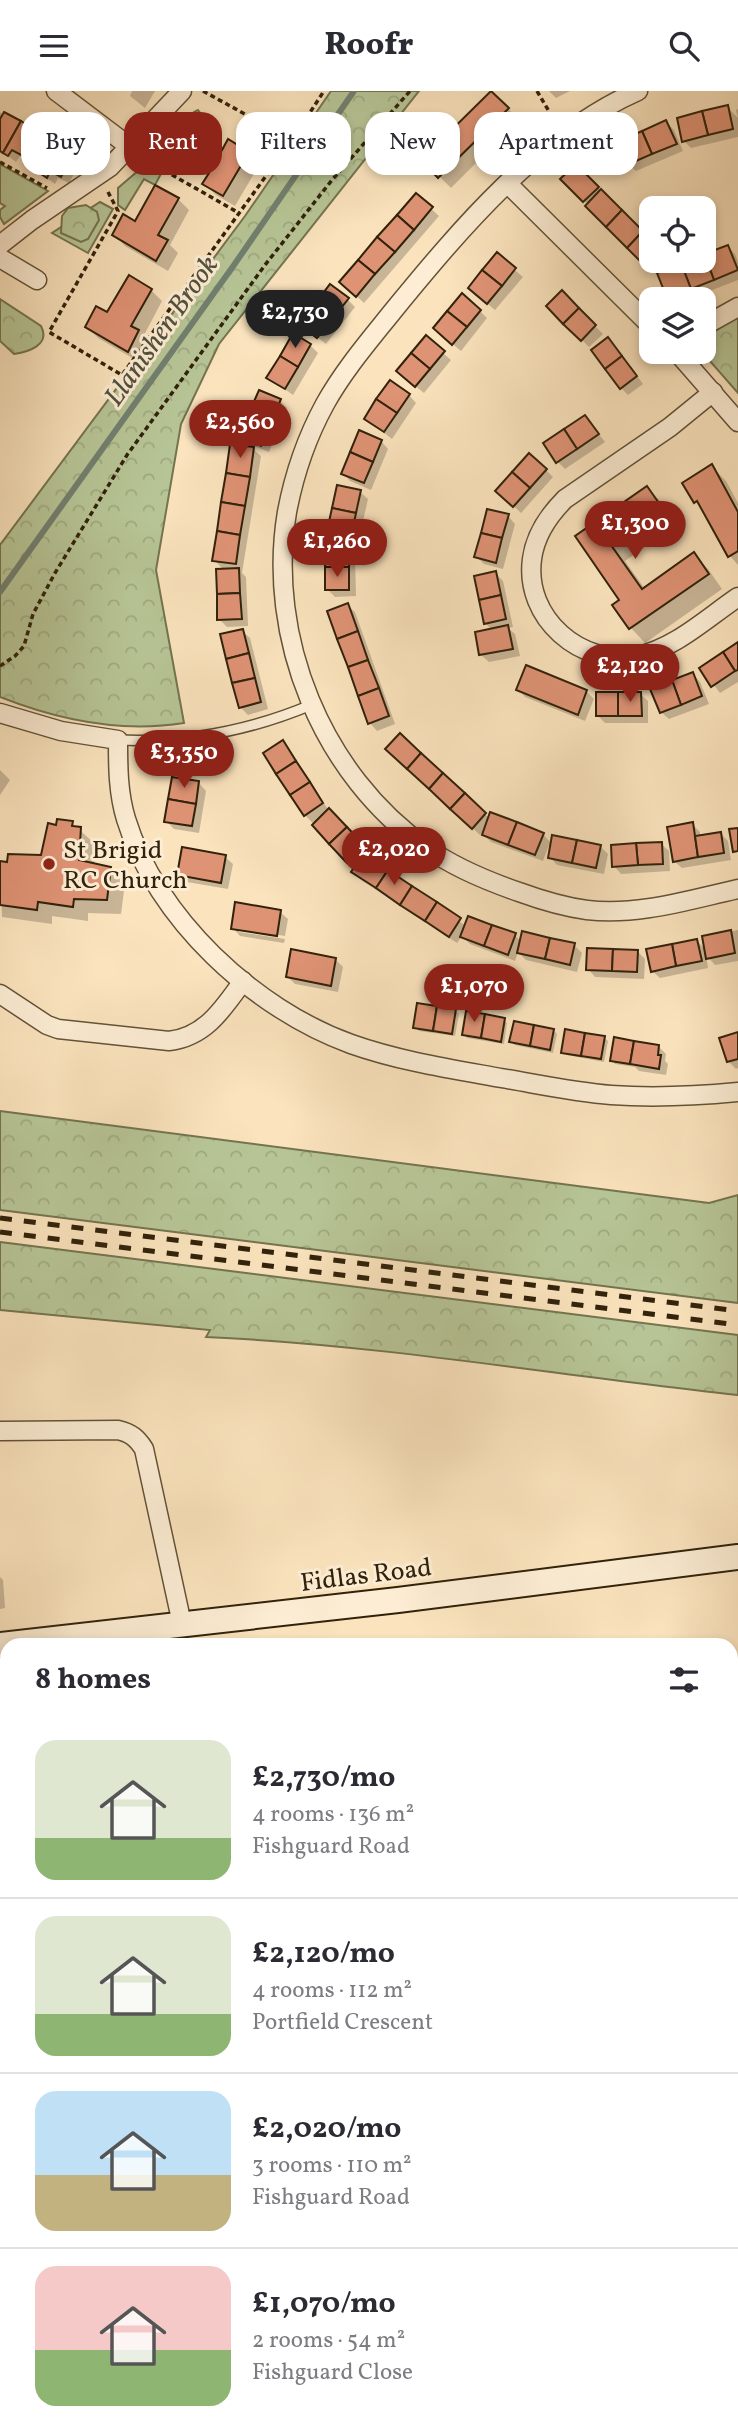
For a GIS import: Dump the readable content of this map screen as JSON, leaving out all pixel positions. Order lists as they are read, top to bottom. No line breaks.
{"streets":{"street":["Fidlas Road"]},"water":["Llanishen Brook"],"places":["St Brigid RC Church"],"page":{"header":"Roofr","chip":["Buy","Rent","Filters","New","Apartment"],"price":["£2,730","£2,560","£1,300","£1,260","£2,120","£3,350","£2,020","£1,070"],"heading":"8 homes","list":[{"name":"£2,730/mo","note":"4 rooms · 136 m² · Fishguard Road"},{"name":"£2,120/mo","note":"4 rooms · 112 m² · Portfield Crescent"},{"name":"£2,020/mo","note":"3 rooms · 110 m² · Fishguard Road"},{"name":"£1,070/mo","note":"2 rooms · 54 m² · Fishguard Close"}]}}
